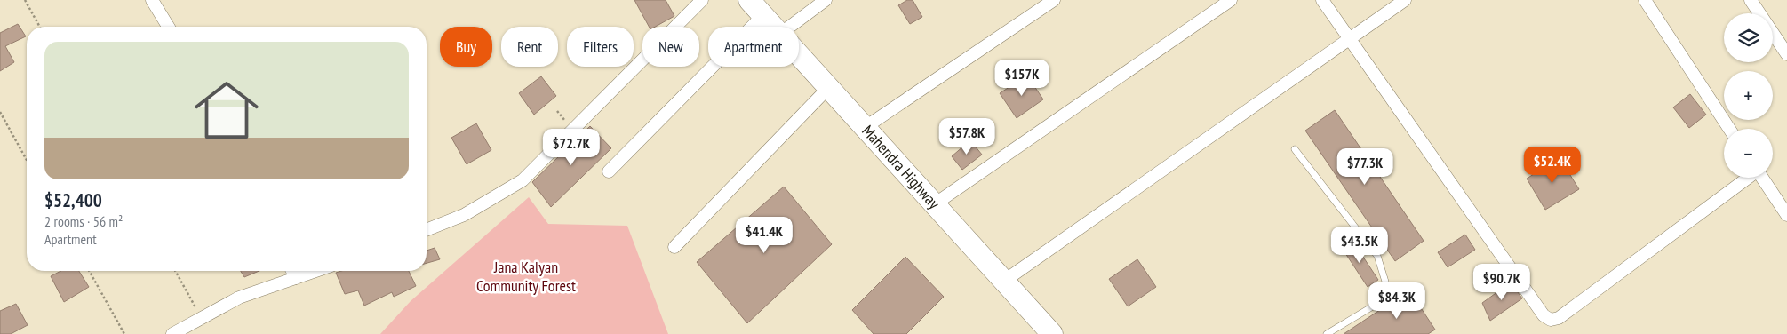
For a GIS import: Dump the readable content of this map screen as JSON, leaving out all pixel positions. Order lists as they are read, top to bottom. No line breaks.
{"streets":{"highway":["Mahendra Highway"]},"parks":["Jana Kalyan Community Forest"],"page":{"map_buttons":["+","−"],"chip":["Buy","Rent","Filters","New","Apartment"],"list":[{"name":"$52,400","note":"2 rooms · 56 m² · Apartment"}],"price":["$157K","$57.8K","$72.7K","$52.4K","$77.3K","$41.4K","$43.5K","$90.7K","$84.3K"]}}
